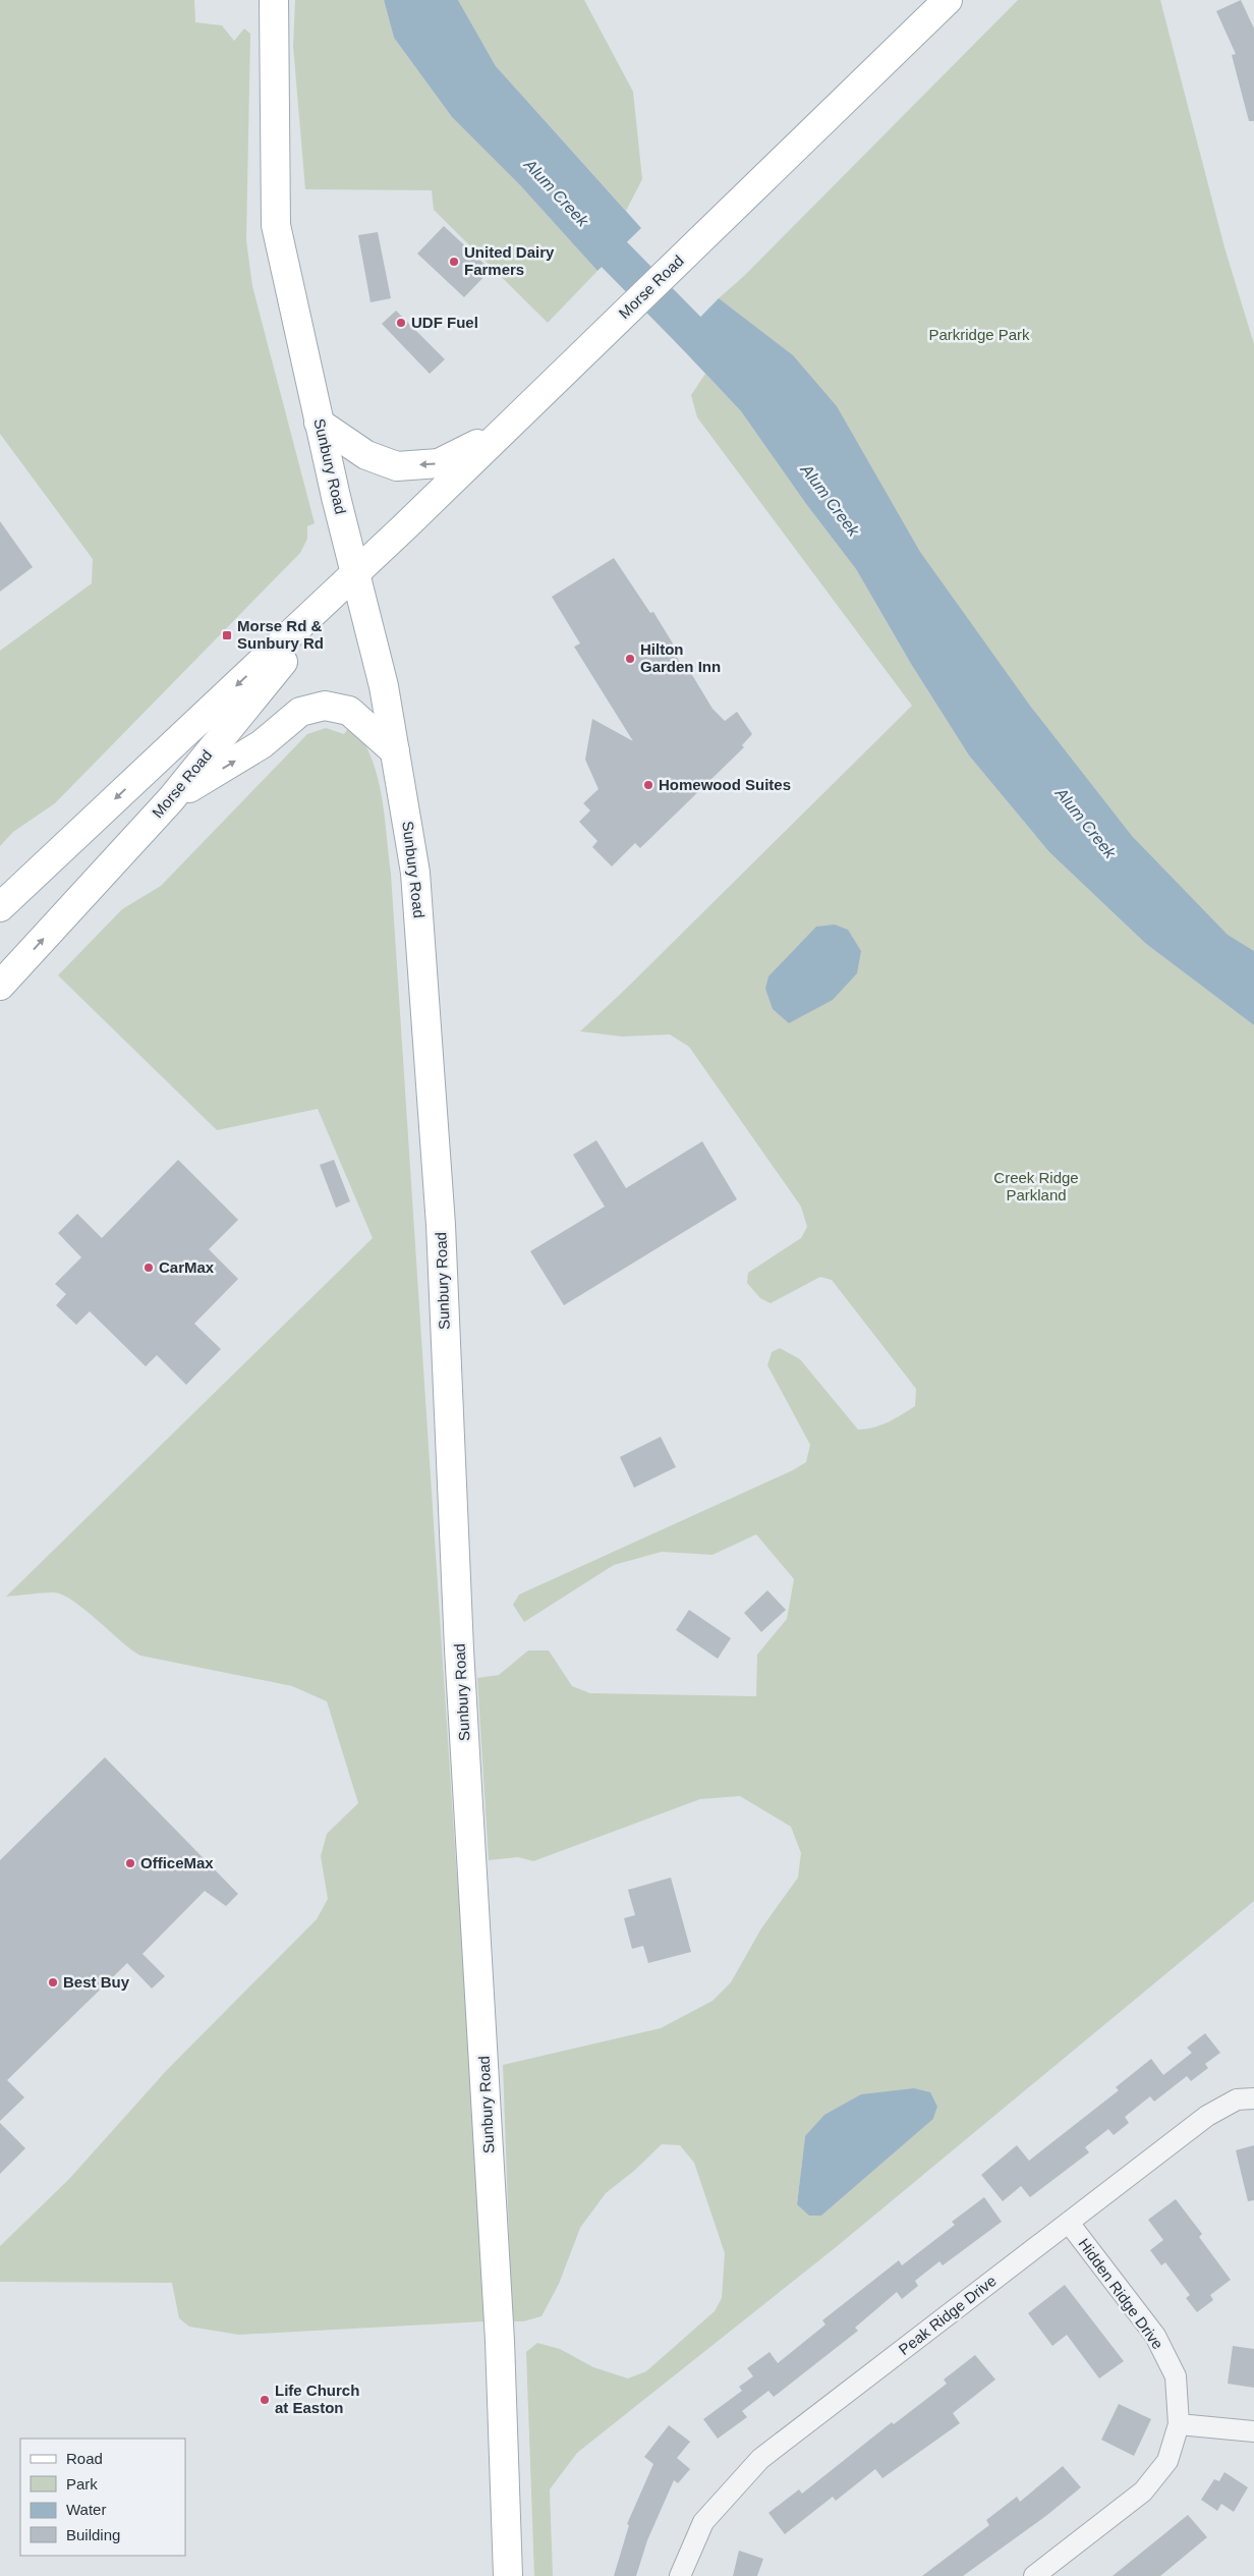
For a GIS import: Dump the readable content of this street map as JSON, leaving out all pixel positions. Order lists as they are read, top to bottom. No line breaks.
{"streets":{"main road":["Morse Road","Sunbury Road"],"street":["Hidden Ridge Drive","Peak Ridge Drive"]},"crossings":[["Morse Road","Sunbury Road"],["Hidden Ridge Drive","Peak Ridge Drive"]],"water":["Alum Creek"],"parks":["Parkridge Park","Creek Ridge Parkland"],"places":{"other":["United Dairy Farmers","UDF Fuel","Hilton Garden Inn","Homewood Suites","CarMax","OfficeMax","Best Buy","Life Church at Easton"],"transit":["Morse Rd & Sunbury Rd"]},"legend":["Road","Park","Water","Building"]}
